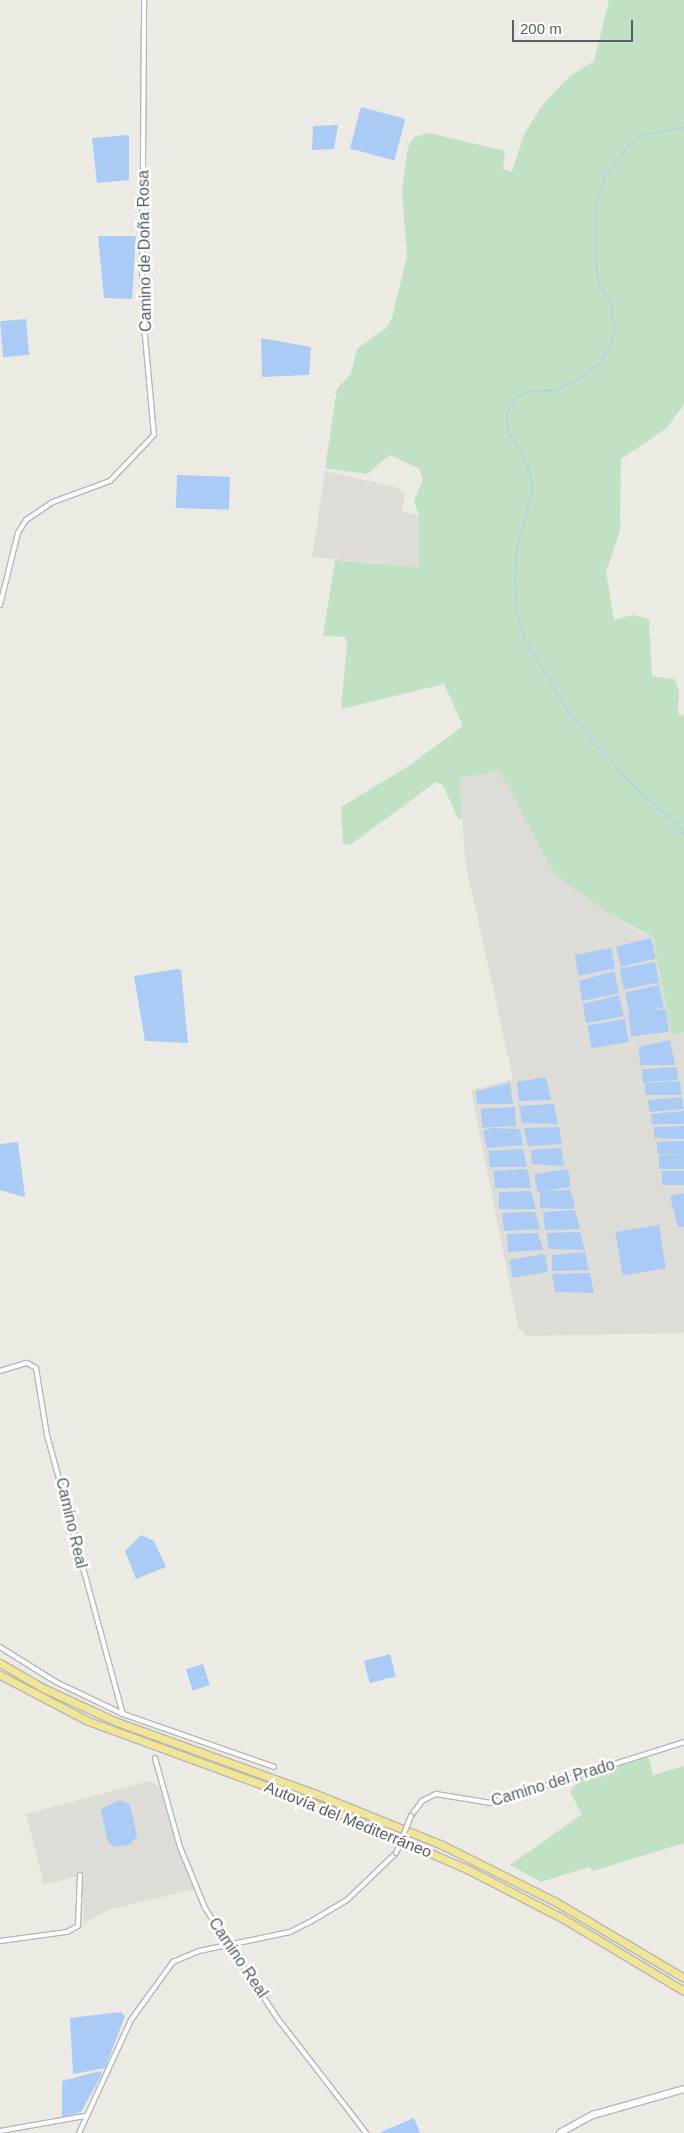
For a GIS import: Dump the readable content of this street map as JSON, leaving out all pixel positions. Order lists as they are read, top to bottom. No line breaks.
{"streets":{"highway":["Autovía del Mediterráneo"],"street":["Camino de Doña Rosa","Camino Real","Camino del Prado"]},"crossings":[["Camino Real","Camino del Prado"]],"scale_bar":"200 m"}
